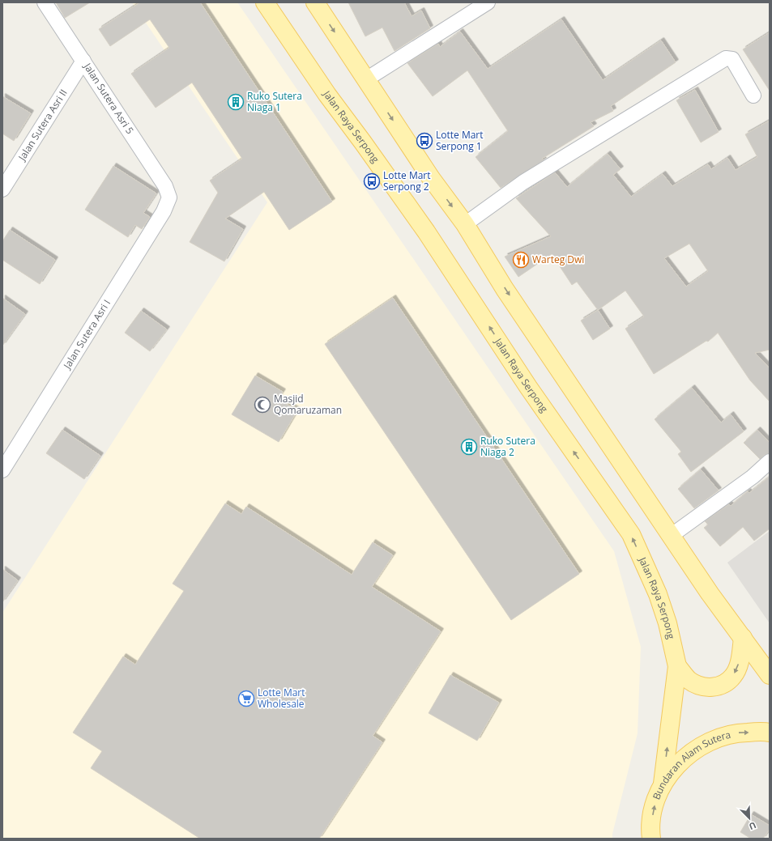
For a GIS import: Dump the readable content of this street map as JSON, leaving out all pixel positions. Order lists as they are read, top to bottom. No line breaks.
{"streets":{"main road":["Jalan Raya Serpong","Bundaran Alam Sutera"],"street":["Jalan Sutera Asri 5","Jalan Sutera Asri II","Jalan Sutera Asri I"]},"crossings":[["Jalan Sutera Asri 5","Jalan Sutera Asri II"],["Jalan Sutera Asri 5","Jalan Sutera Asri I"],["Jalan Raya Serpong","Bundaran Alam Sutera"]],"one_way":["Bundaran Alam Sutera"],"places":{"building":["Ruko Sutera Niaga 1","Ruko Sutera Niaga 2"],"bus stop":["Lotte Mart Serpong 1","Lotte Mart Serpong 2"],"restaurant":["Warteg Dwi"],"mosque":["Masjid Qomaruzaman"],"supermarket":["Lotte Mart Wholesale"]},"north":"bottom right"}
